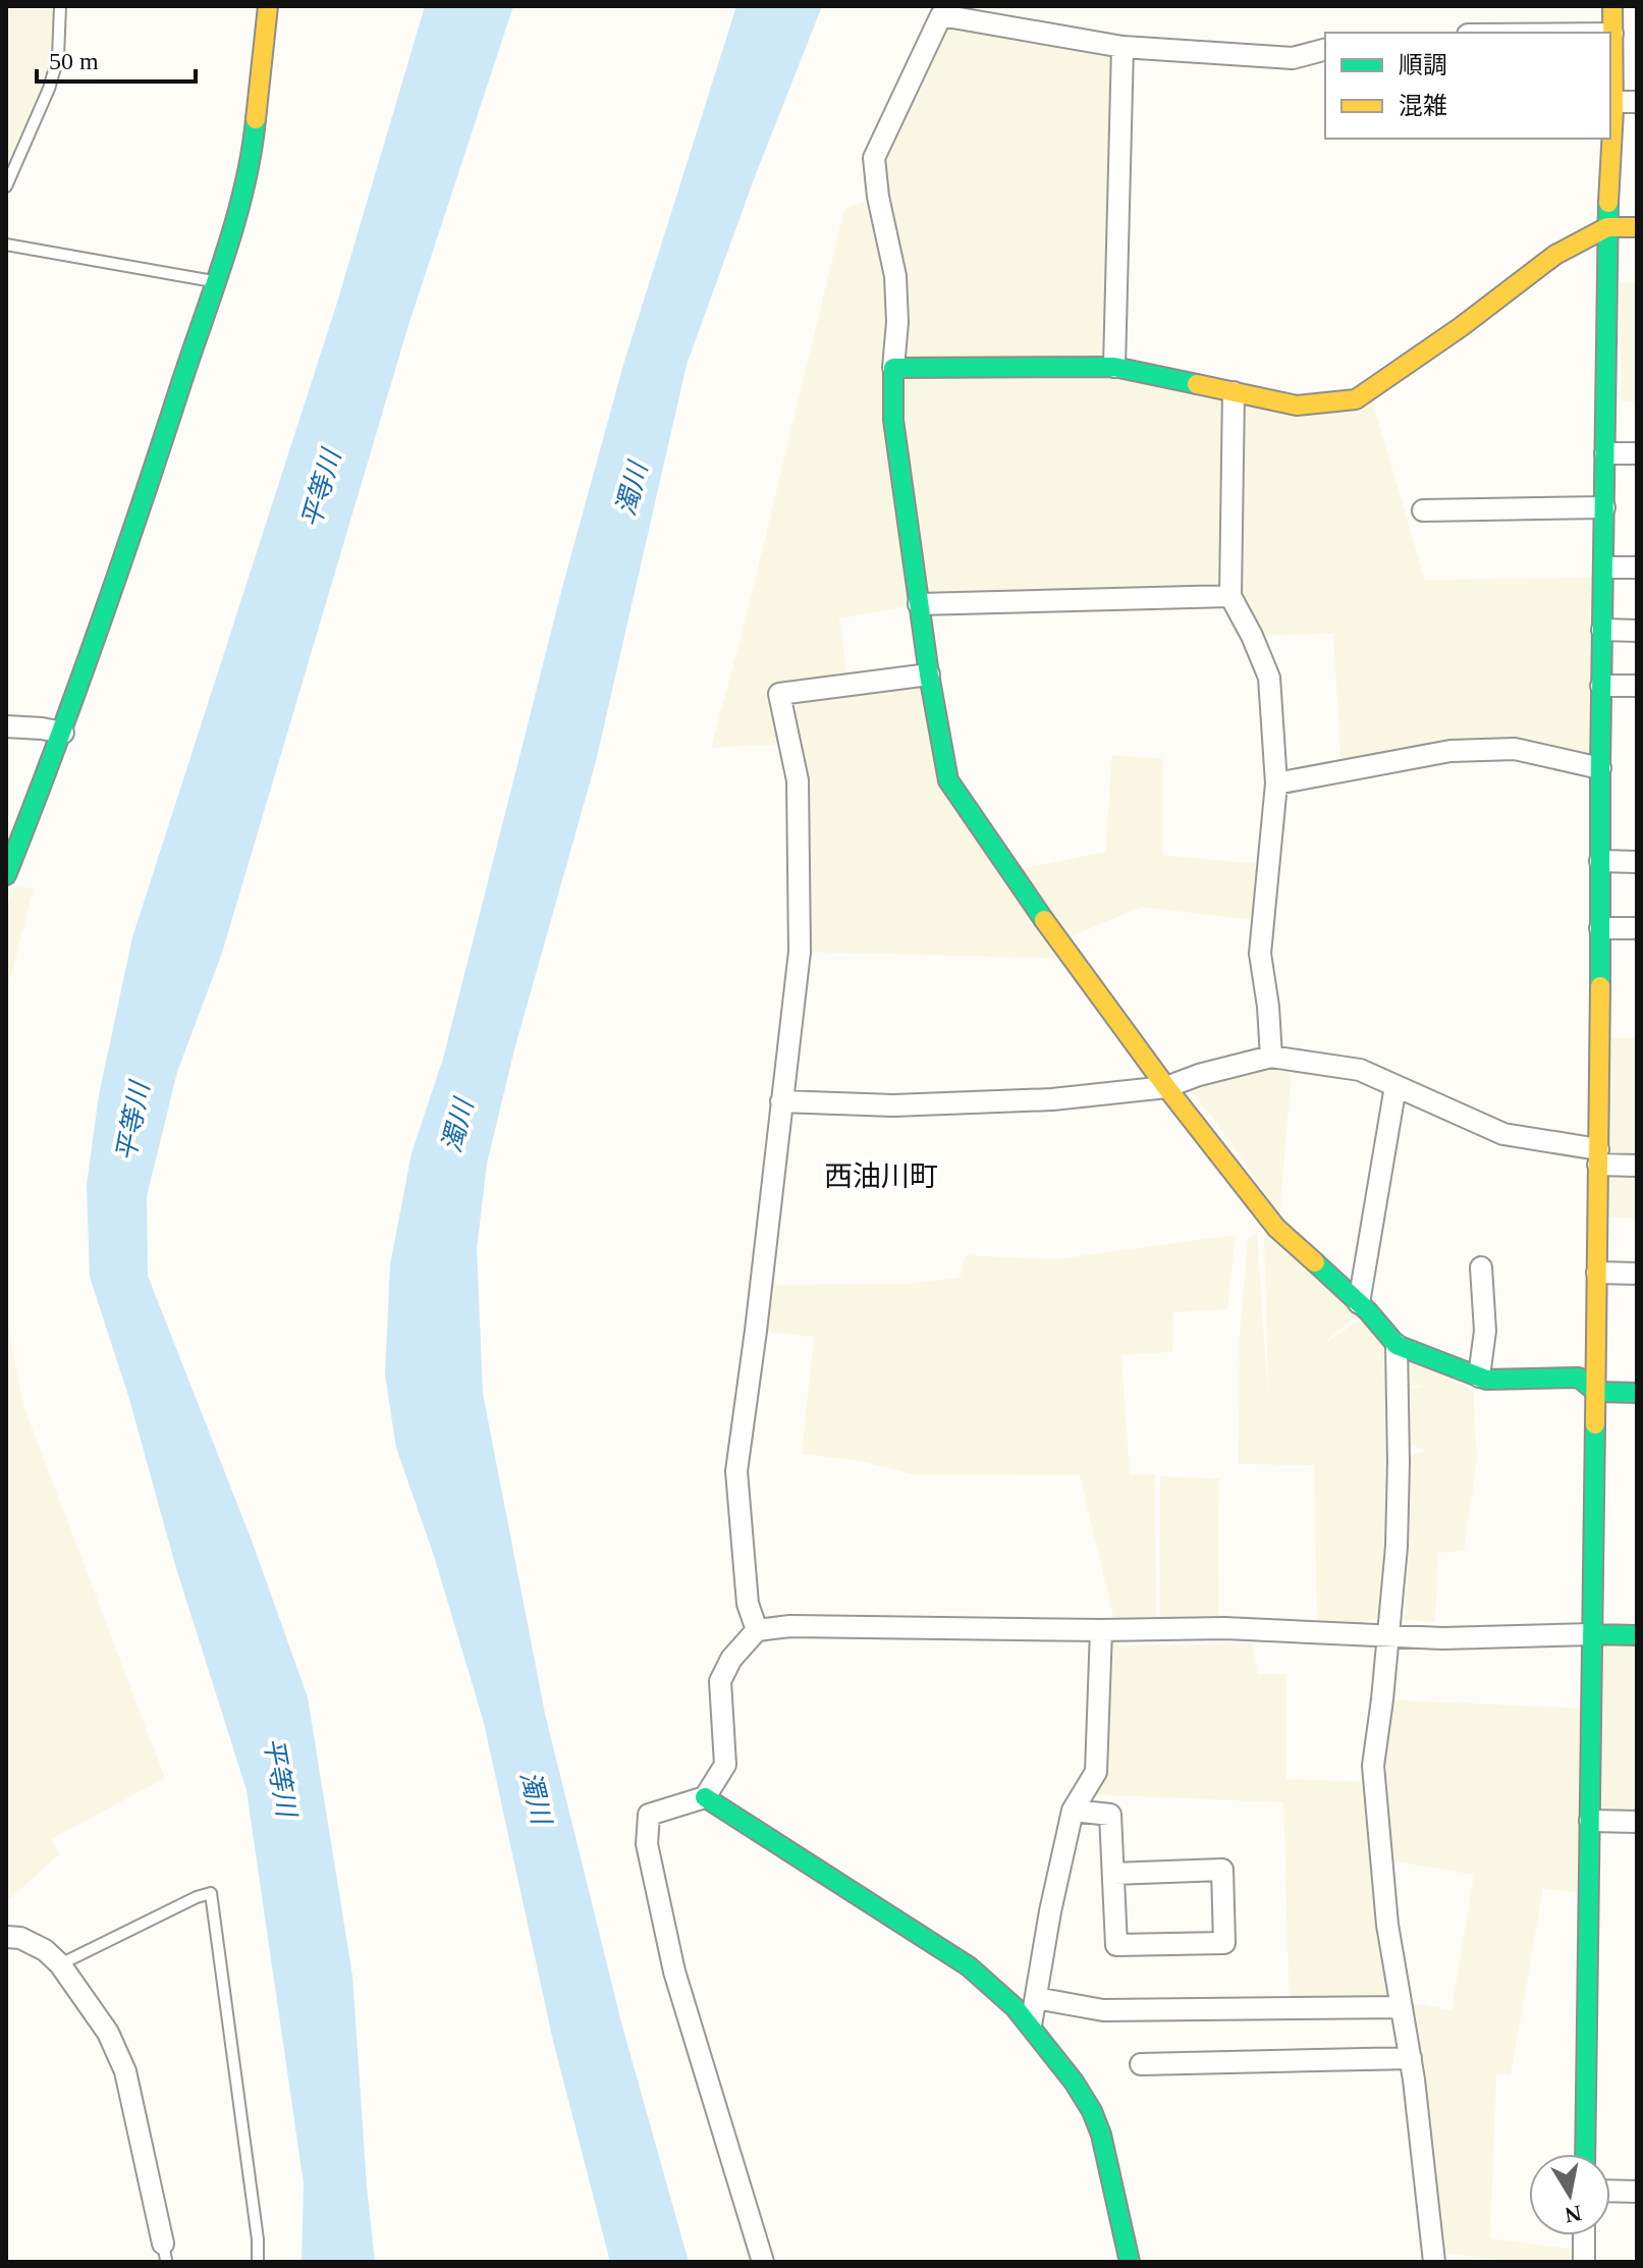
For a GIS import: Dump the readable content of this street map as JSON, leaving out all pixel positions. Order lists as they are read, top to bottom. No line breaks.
{"districts":["西油川町"],"water":["平等川","濁川"],"legend":["順調","混雑"],"scale_bar":"50 m","north":"bottom"}
